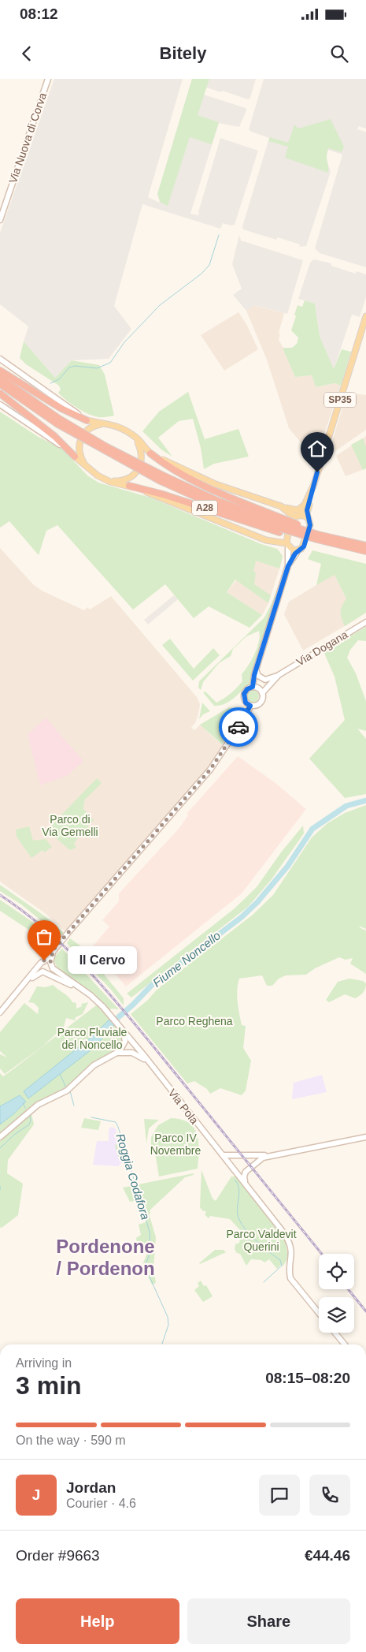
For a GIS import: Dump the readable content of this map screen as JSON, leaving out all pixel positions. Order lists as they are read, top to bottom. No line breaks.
{"streets":{"highway":["A28"],"main road":["Via Nuova di Corva","SP35","Via Dogana","Via Pola"]},"districts":["Pordenone / Pordenon"],"water":["Fiume Noncello","Roggia Codafora"],"parks":["Parco di Via Gemelli","Parco Reghena","Parco Fluviale del Noncello","Parco IV Novembre","Parco Valdevit Querini"],"places":["Il Cervo"],"page":{"status":"08:12","header":"Bitely","bubble":"Il Cervo","heading":["3 min","Arriving in","08:15–08:20"],"panel":["Jordan","Courier · 4.6","Order #9663","€44.46"],"bar":"On the way · 590 m","round":"J","buttons":["Help","Share"]}}
